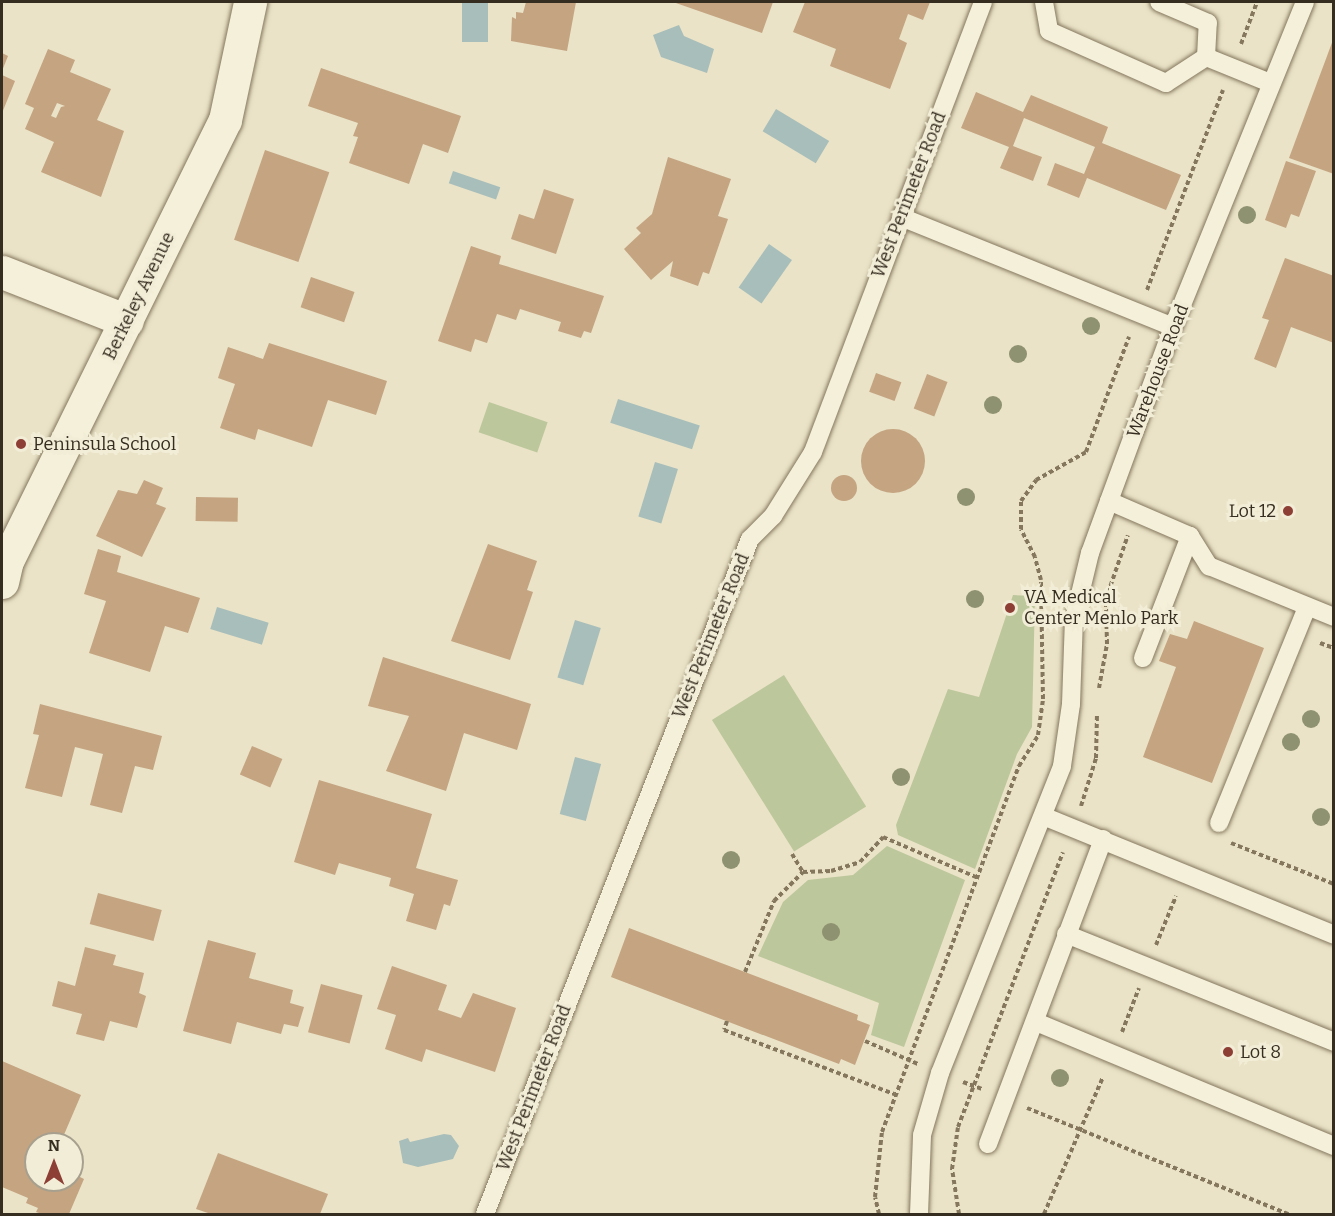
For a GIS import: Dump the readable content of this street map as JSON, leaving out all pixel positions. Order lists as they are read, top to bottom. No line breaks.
{"streets":{"street":["Berkeley Avenue"],"lane":["West Perimeter Road","Warehouse Road"]},"places":["Peninsula School","Lot 12","VA Medical Center Menlo Park","Lot 8"],"north":"top"}
